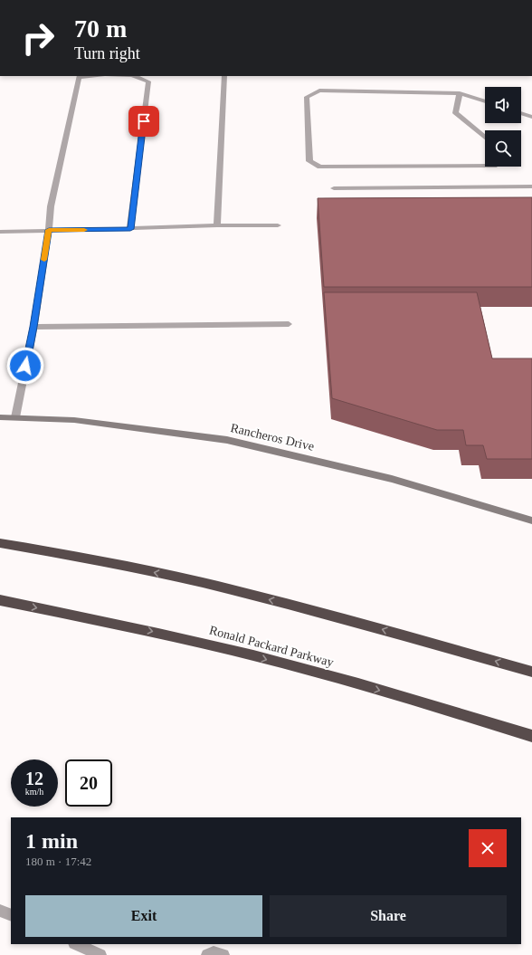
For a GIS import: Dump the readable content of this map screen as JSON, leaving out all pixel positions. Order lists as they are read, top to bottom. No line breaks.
{"streets":{"highway":["Ronald Packard Parkway"],"main road":["Rancheros Drive"]},"page":{"turn":["70 m","Turn right"],"speed":"12 km/h","limit":"20","heading":["1 min","180 m · 17:42"],"buttons":["Exit","Share"]}}
